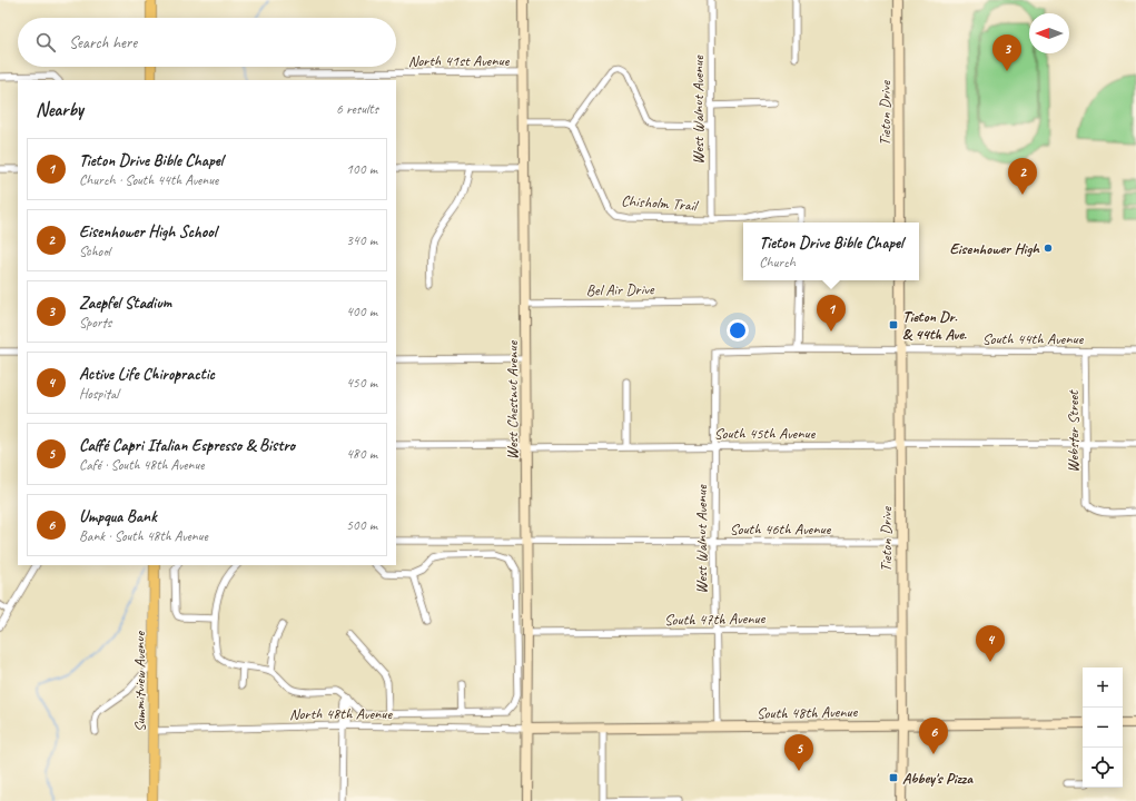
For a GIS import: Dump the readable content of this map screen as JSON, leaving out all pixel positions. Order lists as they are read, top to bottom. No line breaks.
{"streets":{"main road":["Summitview Avenue"],"street":["North 41st Avenue","West Walnut Avenue","Tieton Drive","Chisholm Trail","Bel Air Drive","South 44th Avenue","West Chestnut Avenue","Webster Street","South 45th Avenue","South 46th Avenue","South 47th Avenue","South 48th Avenue","North 48th Avenue"]},"crossings":[["North 41st Avenue","West Chestnut Avenue"],["West Walnut Avenue","Chisholm Trail"],["West Walnut Avenue","South 44th Avenue"],["West Walnut Avenue","South 45th Avenue"],["West Walnut Avenue","South 46th Avenue"],["West Walnut Avenue","South 47th Avenue"],["West Walnut Avenue","South 48th Avenue"],["Tieton Drive","South 44th Avenue"],["Tieton Drive","South 45th Avenue"],["Tieton Drive","South 46th Avenue"],["Tieton Drive","South 47th Avenue"],["Tieton Drive","South 48th Avenue"],["Bel Air Drive","West Chestnut Avenue"],["South 44th Avenue","Webster Street"],["West Chestnut Avenue","South 45th Avenue"],["West Chestnut Avenue","South 46th Avenue"],["West Chestnut Avenue","South 47th Avenue"],["West Chestnut Avenue","South 48th Avenue"],["West Chestnut Avenue","North 48th Avenue"],["Webster Street","South 45th Avenue"],["Summitview Avenue","North 48th Avenue"],["South 48th Avenue","North 48th Avenue"]],"places":{"other":["Eisenhower High"],"transit":["Tieton Dr. & 44th Ave.","Abbey's Pizza"]},"north":"left","page":{"search":"Search here","pins":["3","2","1","4","6","5"],"heading":["Nearby","6 results"],"list":[{"mark":"1","name":"Tieton Drive Bible Chapel","note":"Church · South 44th Avenue","value":"100 m"},{"mark":"2","name":"Eisenhower High School","note":"School","value":"340 m"},{"mark":"3","name":"Zaepfel Stadium","note":"Sports","value":"400 m"},{"mark":"4","name":"Active Life Chiropractic","note":"Hospital","value":"450 m"},{"mark":"5","name":"Caffé Capri Italian Espresso & Bistro","note":"Café · South 48th Avenue","value":"480 m"},{"mark":"6","name":"Umpqua Bank","note":"Bank · South 48th Avenue","value":"500 m"}],"popup":["Tieton Drive Bible Chapel","Church"],"map_buttons":["+","−"]}}
